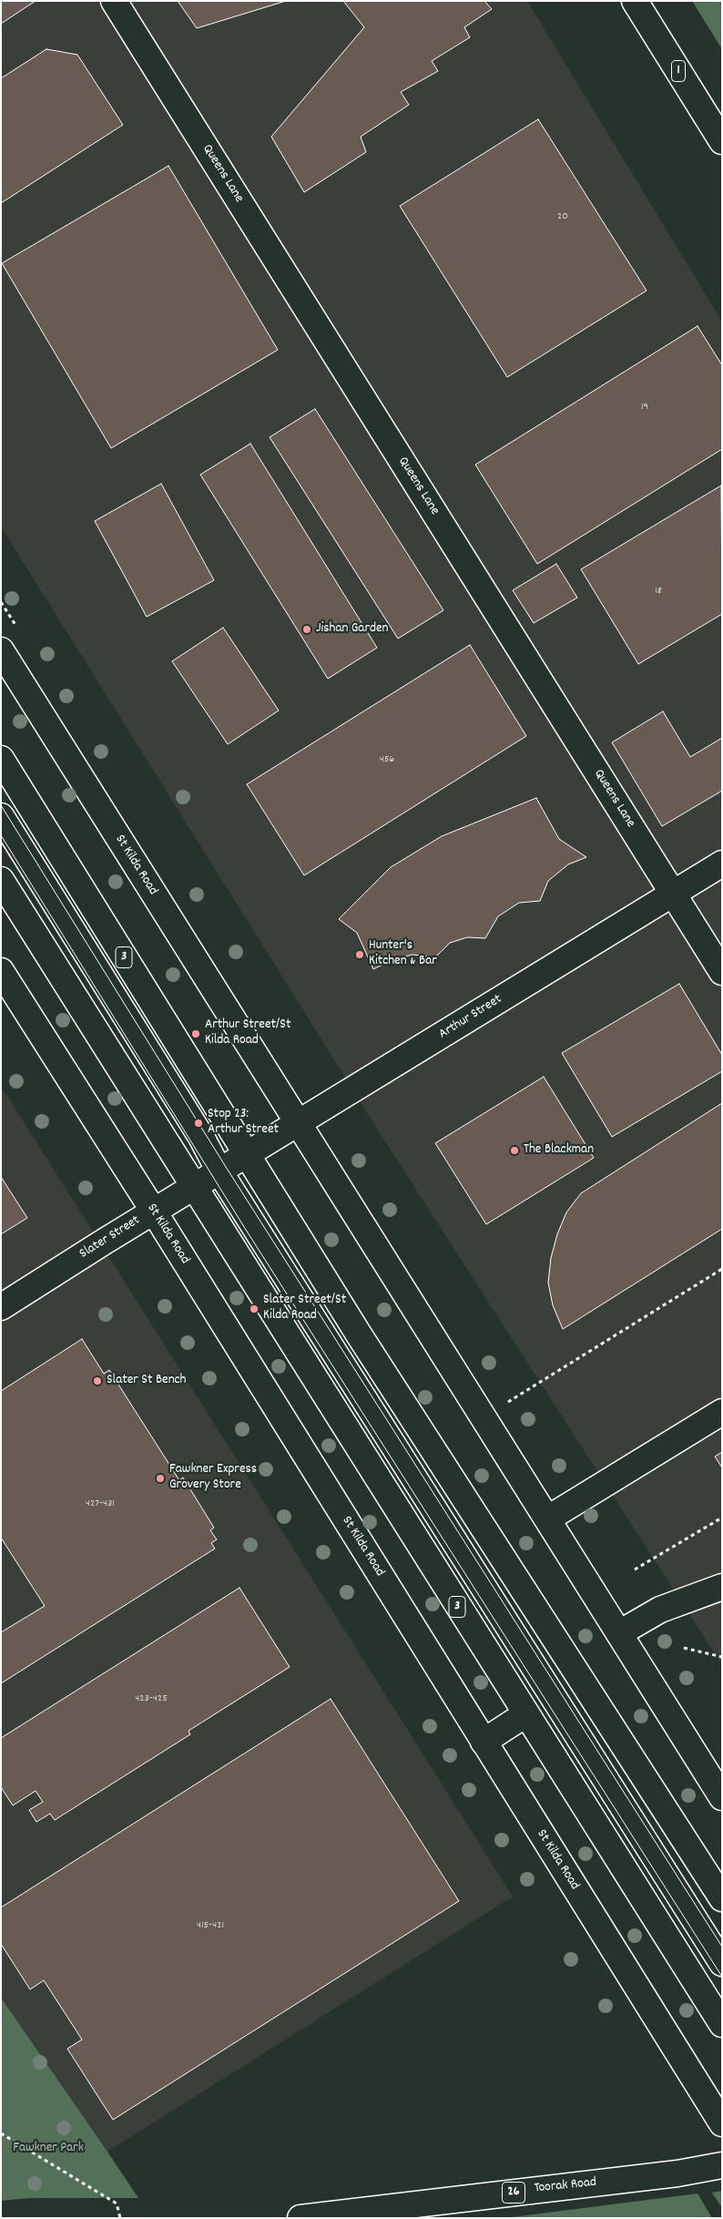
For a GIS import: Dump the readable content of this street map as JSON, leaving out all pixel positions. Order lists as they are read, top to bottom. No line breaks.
{"streets":{"main road":["1","Queens Lane","St Kilda Road","3","Arthur Street","Slater Street","Toorak Road","26"]},"crossings":[["Queens Lane","Arthur Street"],["St Kilda Road","Arthur Street"],["St Kilda Road","Slater Street"],["3","Arthur Street"],["3","Slater Street"],["Arthur Street","Slater Street"]],"parks":["Fawkner Park"],"places":["Jishan Garden","Hunter's Kitchen & Bar","Arthur Street/St Kilda Road","Stop 23: Arthur Street","The Blackman","Slater Street/St Kilda Road","Slater St Bench","Fawkner Express Grovery Store"],"house_numbers":["20","19","18","456","427-431","423-425","415-421"]}
